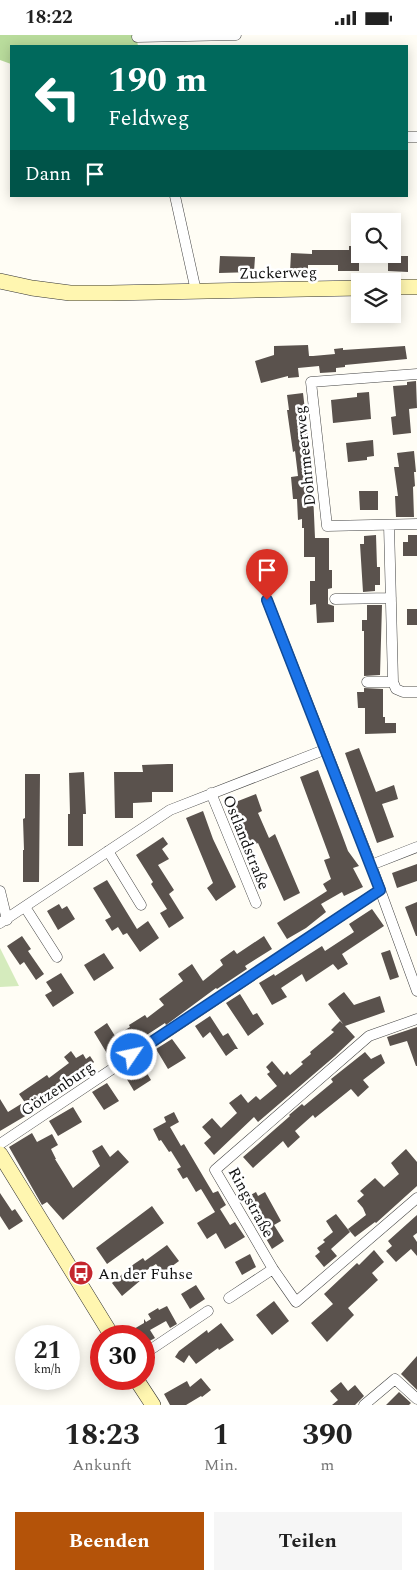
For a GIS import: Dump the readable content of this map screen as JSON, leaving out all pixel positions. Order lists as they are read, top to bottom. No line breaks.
{"streets":{"street":["Zuckerweg","Dohrmeerweg","Ostlandstraße","Götzenburg","Ringstraße"]},"places":{"bus stop":["An der Fuhse"]},"page":{"status":"18:22","turn":["190 m","Feldweg"],"then":"Dann","speed":"21 km/h","limit":"30","eta":["18:23","Ankunft","1","Min.","390","m"],"buttons":["Beenden","Teilen"]}}
